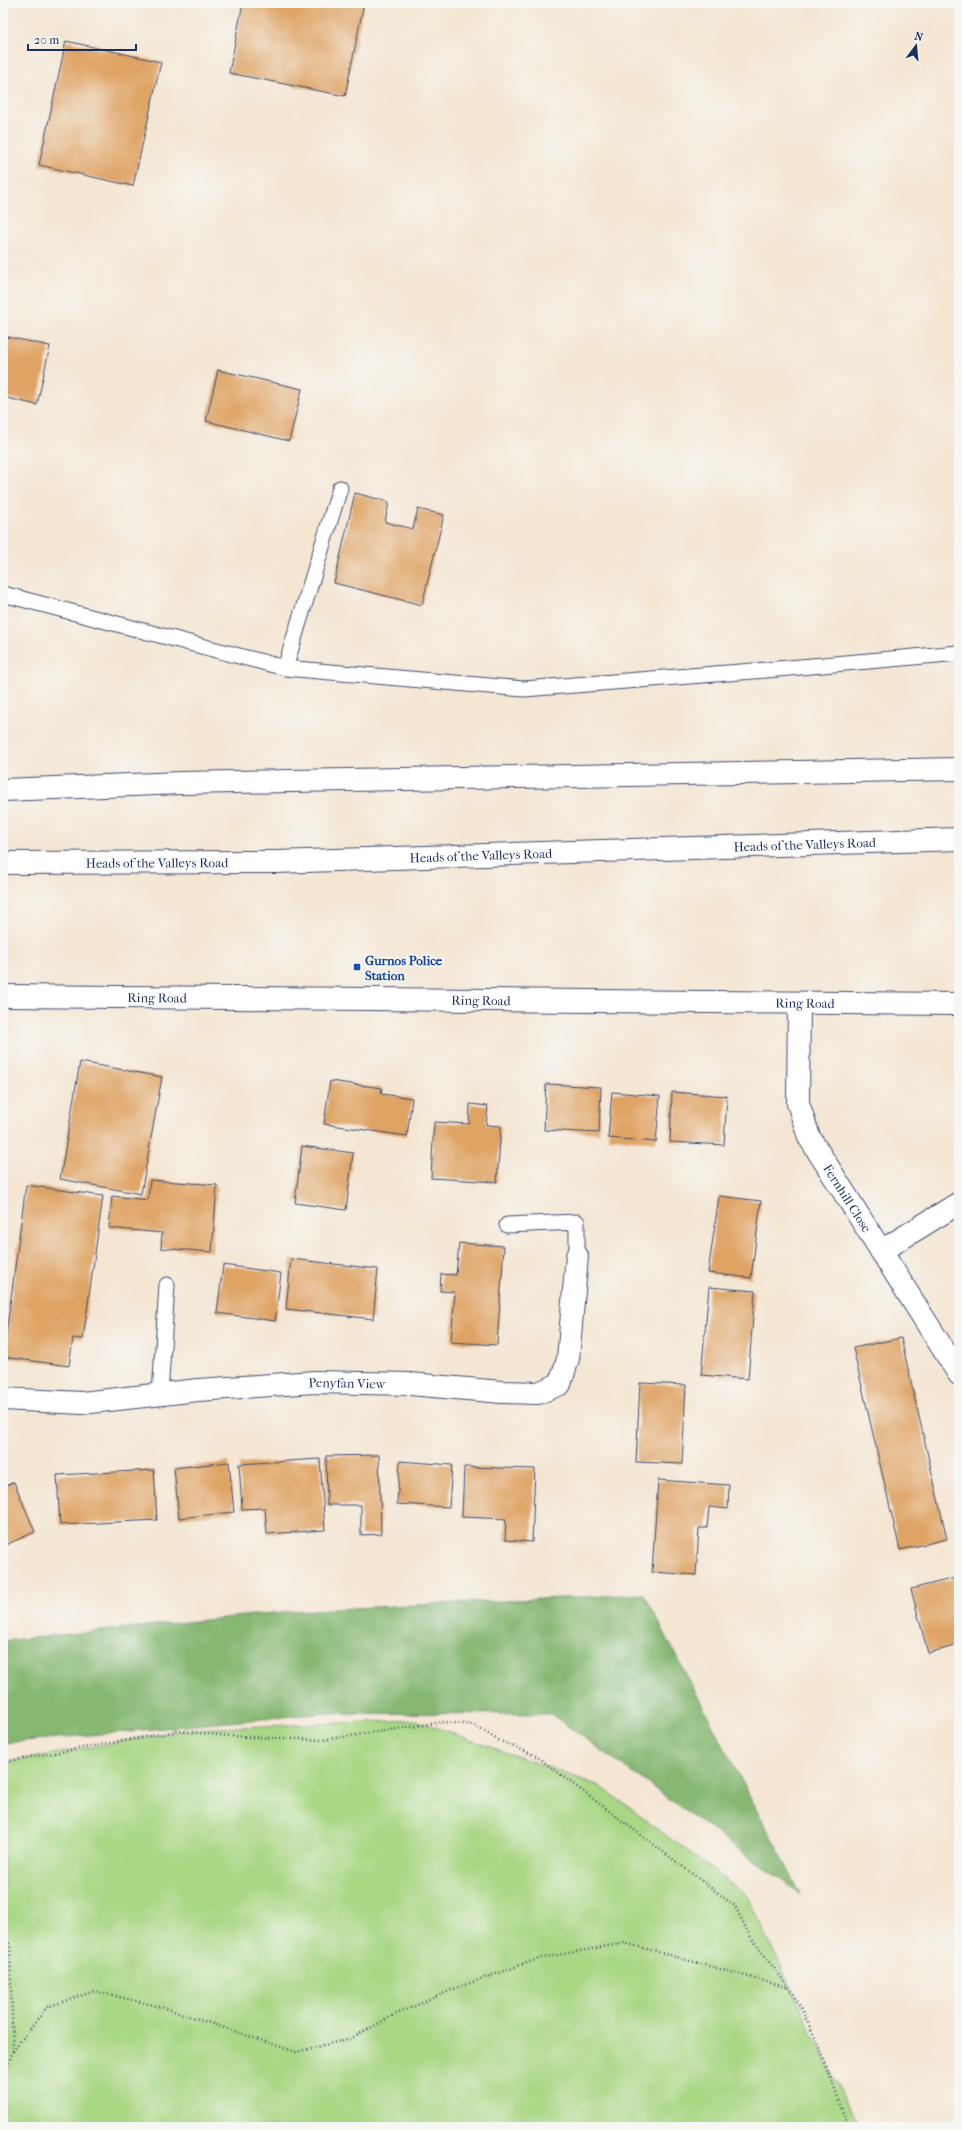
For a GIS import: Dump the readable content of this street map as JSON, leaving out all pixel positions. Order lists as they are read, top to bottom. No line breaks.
{"streets":{"main road":["Heads of the Valleys Road","Ring Road","Fernhill Close","Penyfan View"]},"crossings":[["Ring Road","Fernhill Close"]],"places":{"transit":["Gurnos Police Station"]},"scale_bar":"20 m","north":"top"}
